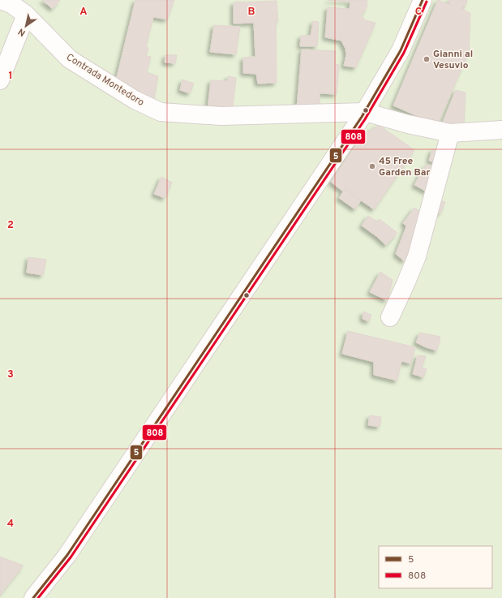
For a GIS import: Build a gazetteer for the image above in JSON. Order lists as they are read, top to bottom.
{
  "streets": {
    "street": ["Contrada Montedoro"]
  },
  "places": ["Gianni al Vesuvio", "45 Free Garden Bar"],
  "lines": ["transit line 5", "transit line 808"],
  "legend": ["5", "808"],
  "north": "bottom left",
  "grid": {
    "columns": ["A", "B", "C"],
    "rows": [
      "1",
      "2",
      "3",
      "4"
    ]
  }
}
